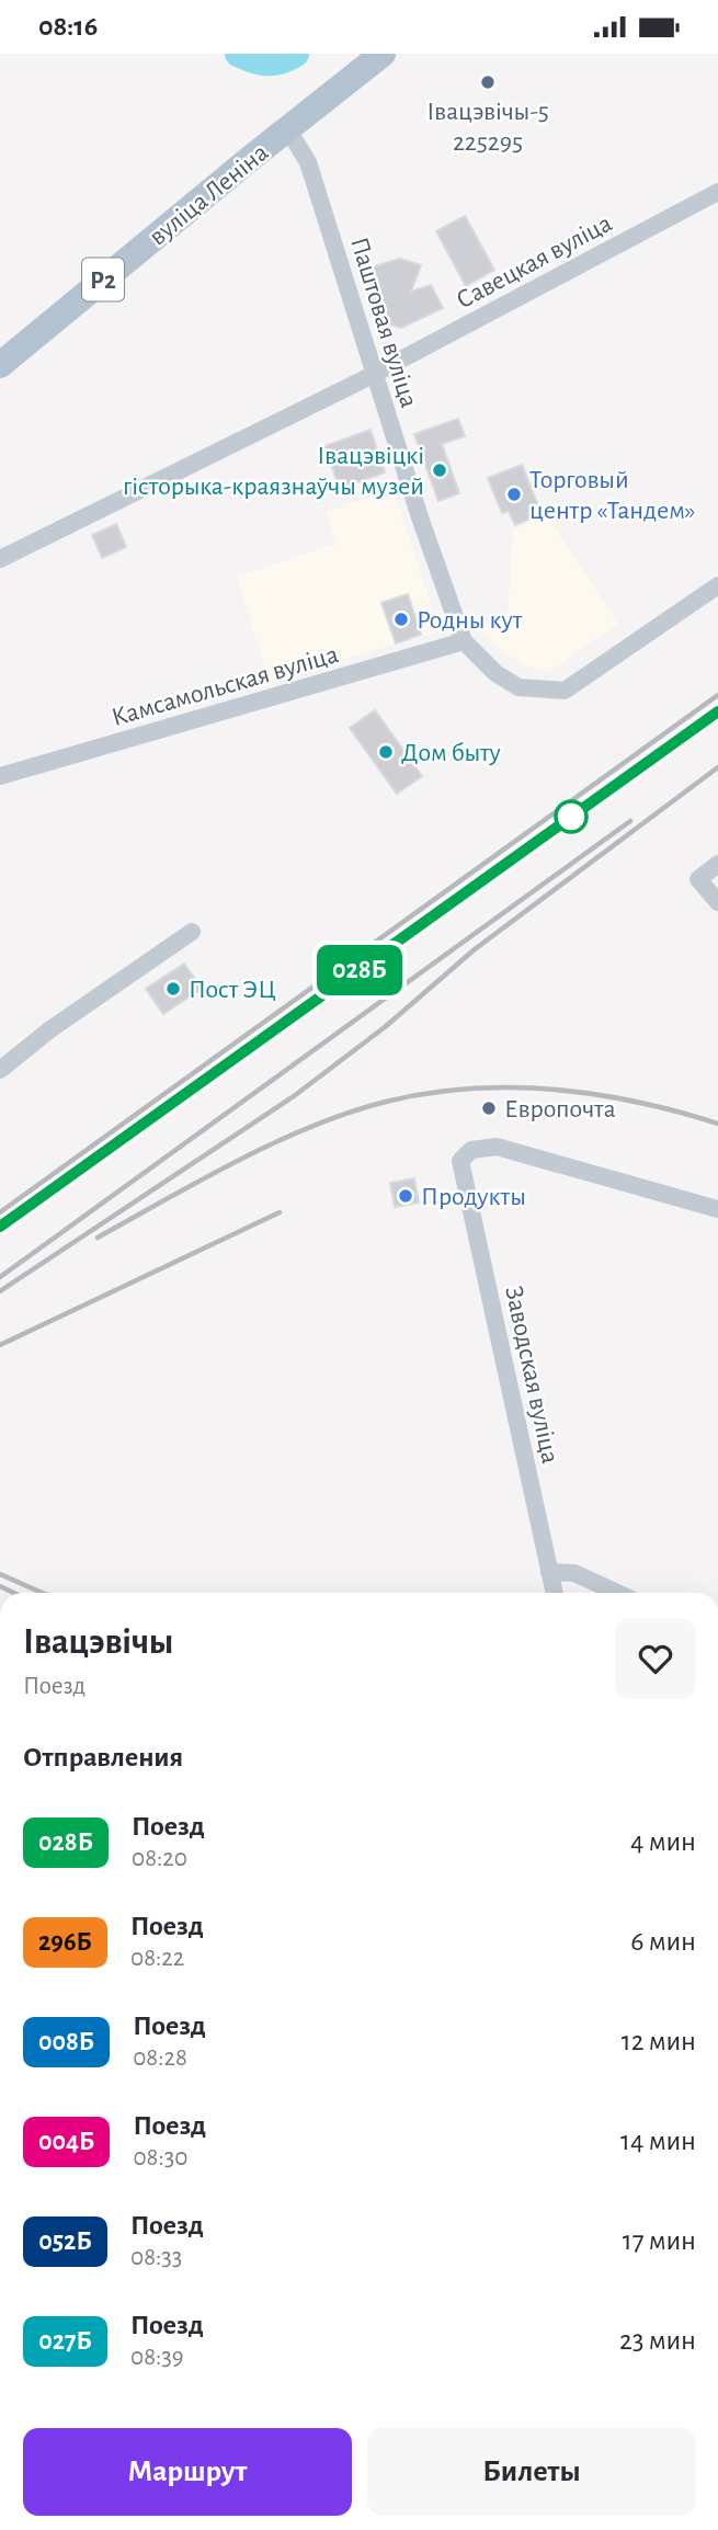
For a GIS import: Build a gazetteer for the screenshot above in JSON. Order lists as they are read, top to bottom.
{
  "streets": {
    "main road": ["вуліца Леніна", "Р2"],
    "street": [
      "Савецкая вуліца",
      "Паштовая вуліца",
      "Камсамольская вуліца",
      "Заводская вуліца"
    ]
  },
  "crossings": [
    ["вуліца Леніна", "Паштовая вуліца"],
    ["Савецкая вуліца", "Паштовая вуліца"],
    ["Паштовая вуліца", "Камсамольская вуліца"]
  ],
  "places": [
    "Івацэвічы-5 225295",
    "Івацэвіцкі гісторыка-краязнаўчы музей",
    "Торговый центр «Тандем»",
    "Родны кут",
    "Дом быту",
    "Пост ЭЦ",
    "Европочта",
    "Продукты"
  ],
  "page": {
    "status": "08:16",
    "on_map": "028Б",
    "heading": [
      ["Івацэвічы", "Поезд"],
      "Отправления"
    ],
    "list": [
      {
        "mark": "028Б",
        "name": "Поезд",
        "note": "08:20",
        "value": "4 мин"
      },
      {
        "mark": "296Б",
        "name": "Поезд",
        "note": "08:22",
        "value": "6 мин"
      },
      {
        "mark": "008Б",
        "name": "Поезд",
        "note": "08:28",
        "value": "12 мин"
      },
      {
        "mark": "004Б",
        "name": "Поезд",
        "note": "08:30",
        "value": "14 мин"
      },
      {
        "mark": "052Б",
        "name": "Поезд",
        "note": "08:33",
        "value": "17 мин"
      },
      {
        "mark": "027Б",
        "name": "Поезд",
        "note": "08:39",
        "value": "23 мин"
      }
    ],
    "buttons": ["Маршрут", "Билеты"]
  }
}
